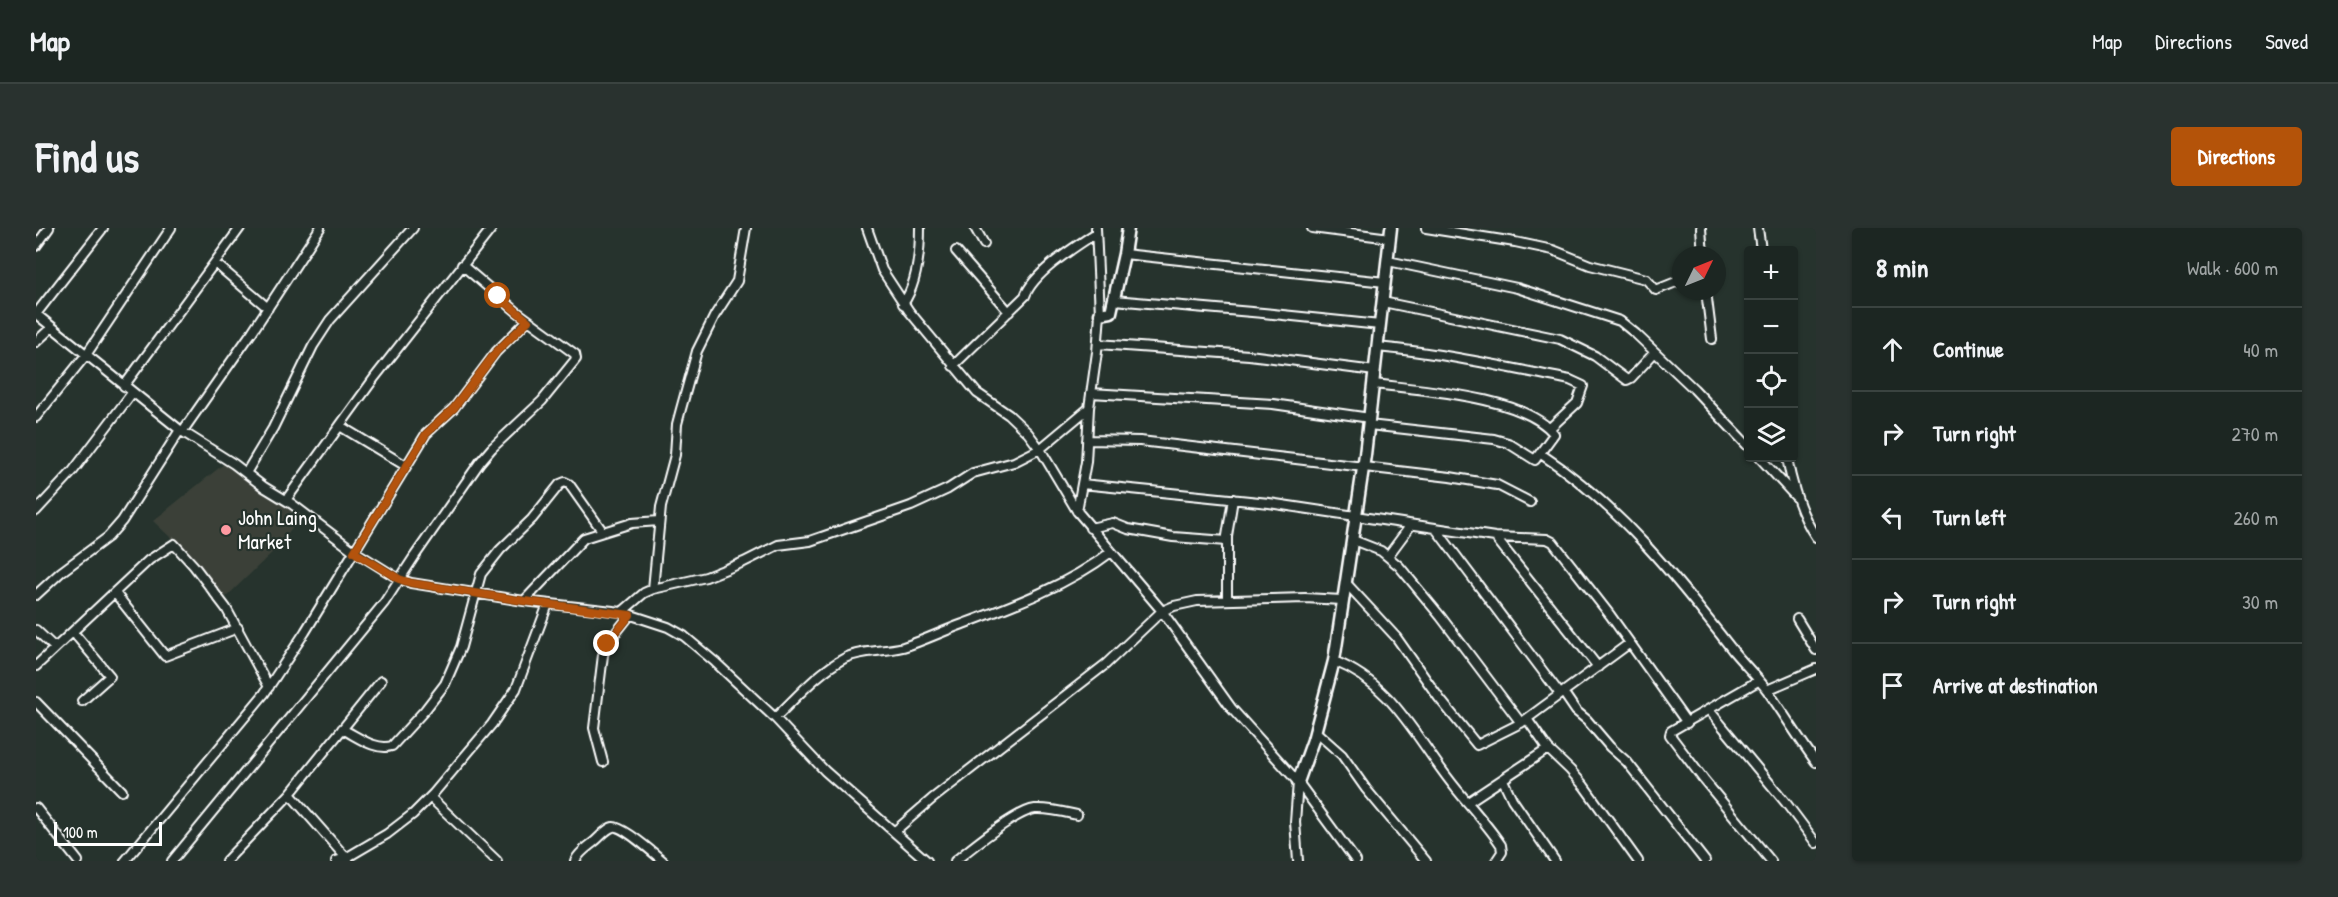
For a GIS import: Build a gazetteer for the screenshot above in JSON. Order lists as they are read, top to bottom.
{
  "places": ["John Laing Market"],
  "scale_bar": "100 m",
  "north": "top right",
  "page": {
    "header": "Map",
    "nav": ["Map", "Directions", "Saved"],
    "buttons": "Directions",
    "title": "Find us",
    "heading": ["8 min", "Walk · 600 m"],
    "map_buttons": ["+", "−"],
    "list": [
      ["Continue", "40 m"],
      ["Turn right", "270 m"],
      ["Turn left", "260 m"],
      ["Turn right", "30 m"],
      "Arrive at destination"
    ],
    "scale": "100 m"
  }
}
